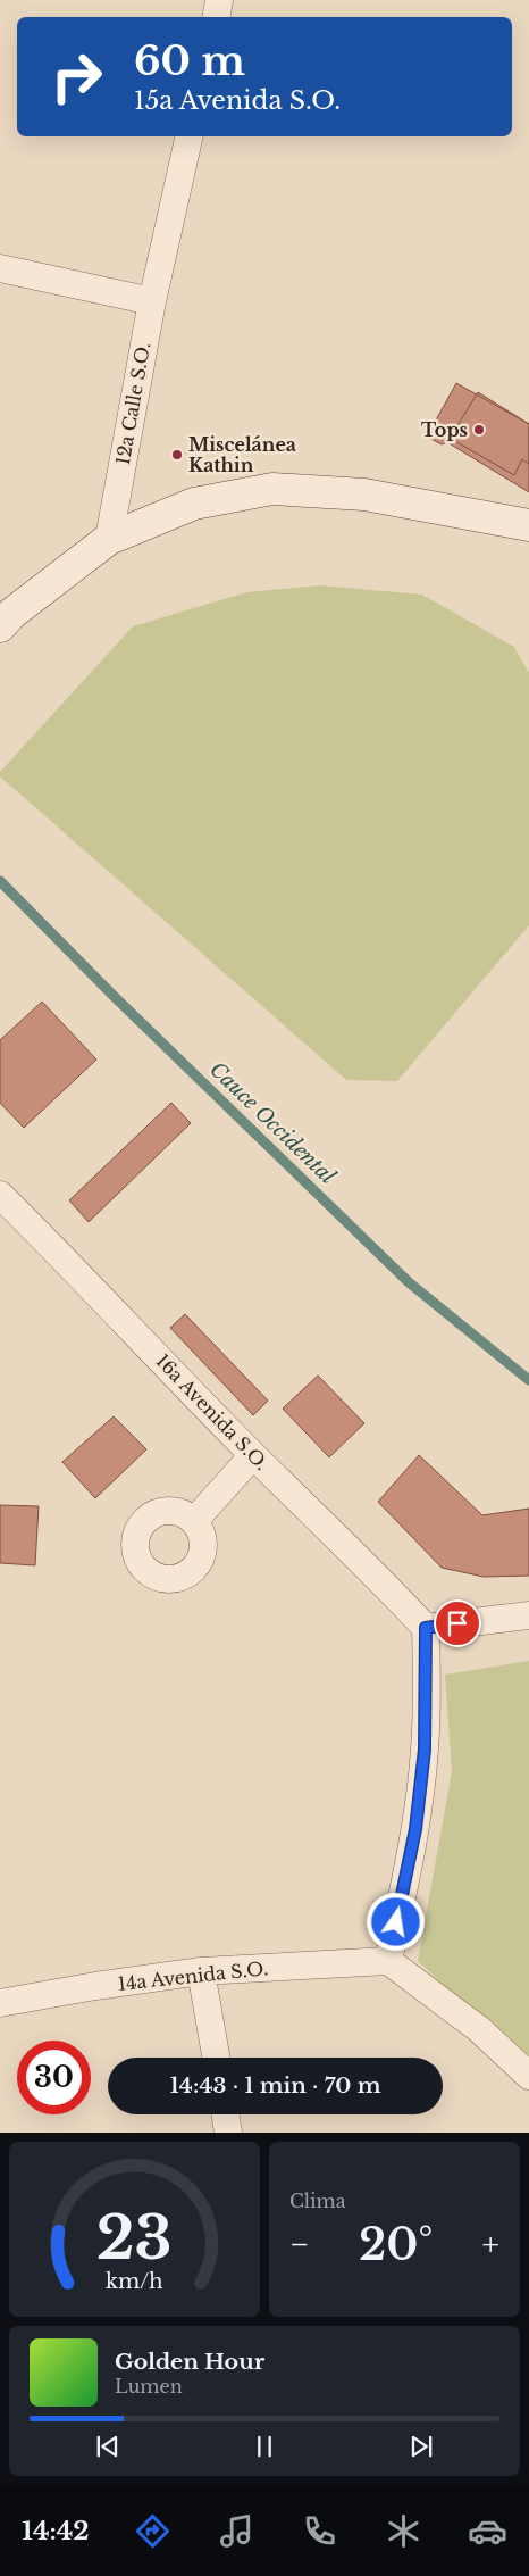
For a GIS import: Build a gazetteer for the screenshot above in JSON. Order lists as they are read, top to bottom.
{
  "streets": {
    "street": ["12a Calle S.O.", "16a Avenida S.O.", "14a Avenida S.O."]
  },
  "water": ["Cauce Occidental"],
  "places": ["Tops", "Miscelánea Kathin"],
  "page": {
    "turn": ["60 m", "15a Avenida S.O."],
    "limit": "30",
    "trip": "14:43 · 1 min · 70 m",
    "tile": "Clima",
    "heat": ["−", "20°", "+"],
    "song": ["Golden Hour", "Lumen"],
    "tabs": "14:42",
    "gauge": ["23", "km/h"]
  }
}
